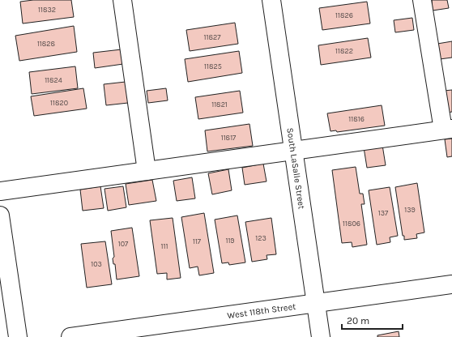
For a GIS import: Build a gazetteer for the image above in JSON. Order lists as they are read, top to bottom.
{
  "streets": {
    "street": ["South LaSalle Street", "West 118th Street"]
  },
  "crossings": [
    ["South LaSalle Street", "West 118th Street"]
  ],
  "house_numbers": [
    "11832",
    "11826",
    "11827",
    "11828",
    "11822",
    "11825",
    "11824",
    "11820",
    "11821",
    "11816",
    "11817",
    "139",
    "137",
    "11806",
    "123",
    "119",
    "117",
    "107",
    "111",
    "103"
  ],
  "scale_bar": "20 m"
}
